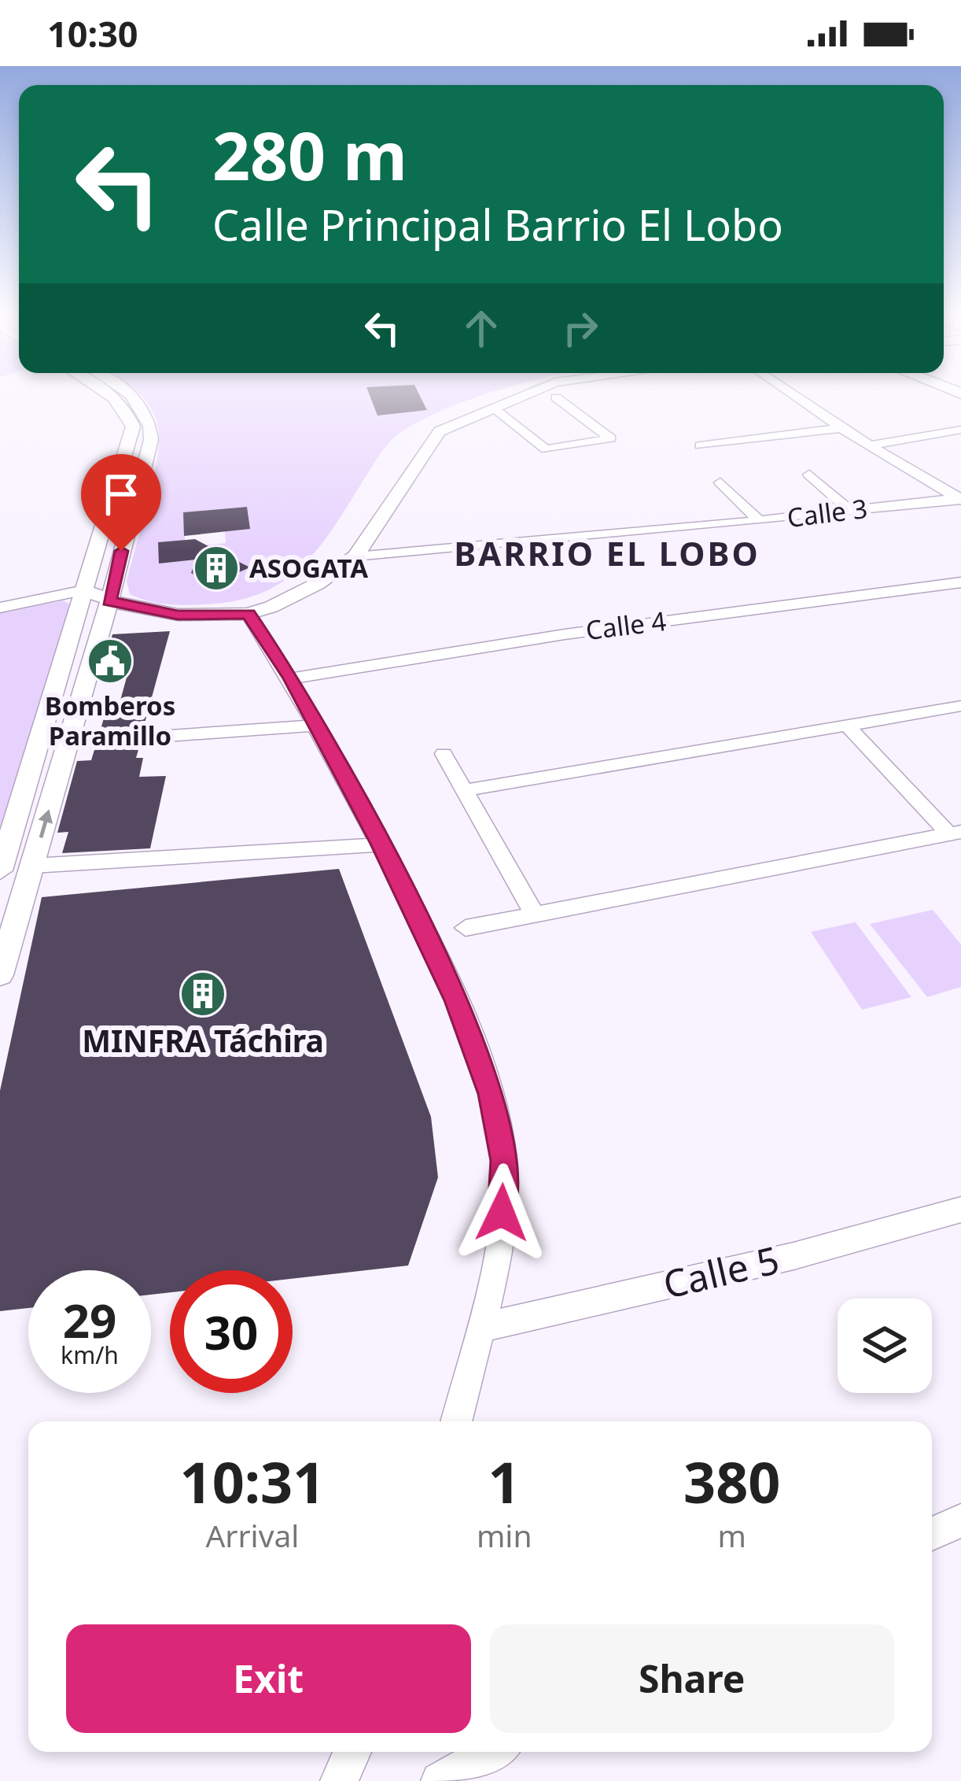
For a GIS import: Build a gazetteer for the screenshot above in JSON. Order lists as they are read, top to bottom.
{
  "streets": {
    "street": ["Calle 3", "Calle 4", "Calle 5"]
  },
  "districts": ["BARRIO EL LOBO"],
  "places": {
    "building": ["ASOGATA", "MINFRA Táchira"],
    "public building": ["Bomberos Paramillo"]
  },
  "page": {
    "status": "10:30",
    "turn": ["280 m", "Calle Principal Barrio El Lobo"],
    "speed": "29 km/h",
    "limit": "30",
    "eta": [
      "10:31",
      "Arrival",
      "1",
      "min",
      "380",
      "m"
    ],
    "buttons": ["Exit", "Share"]
  }
}
